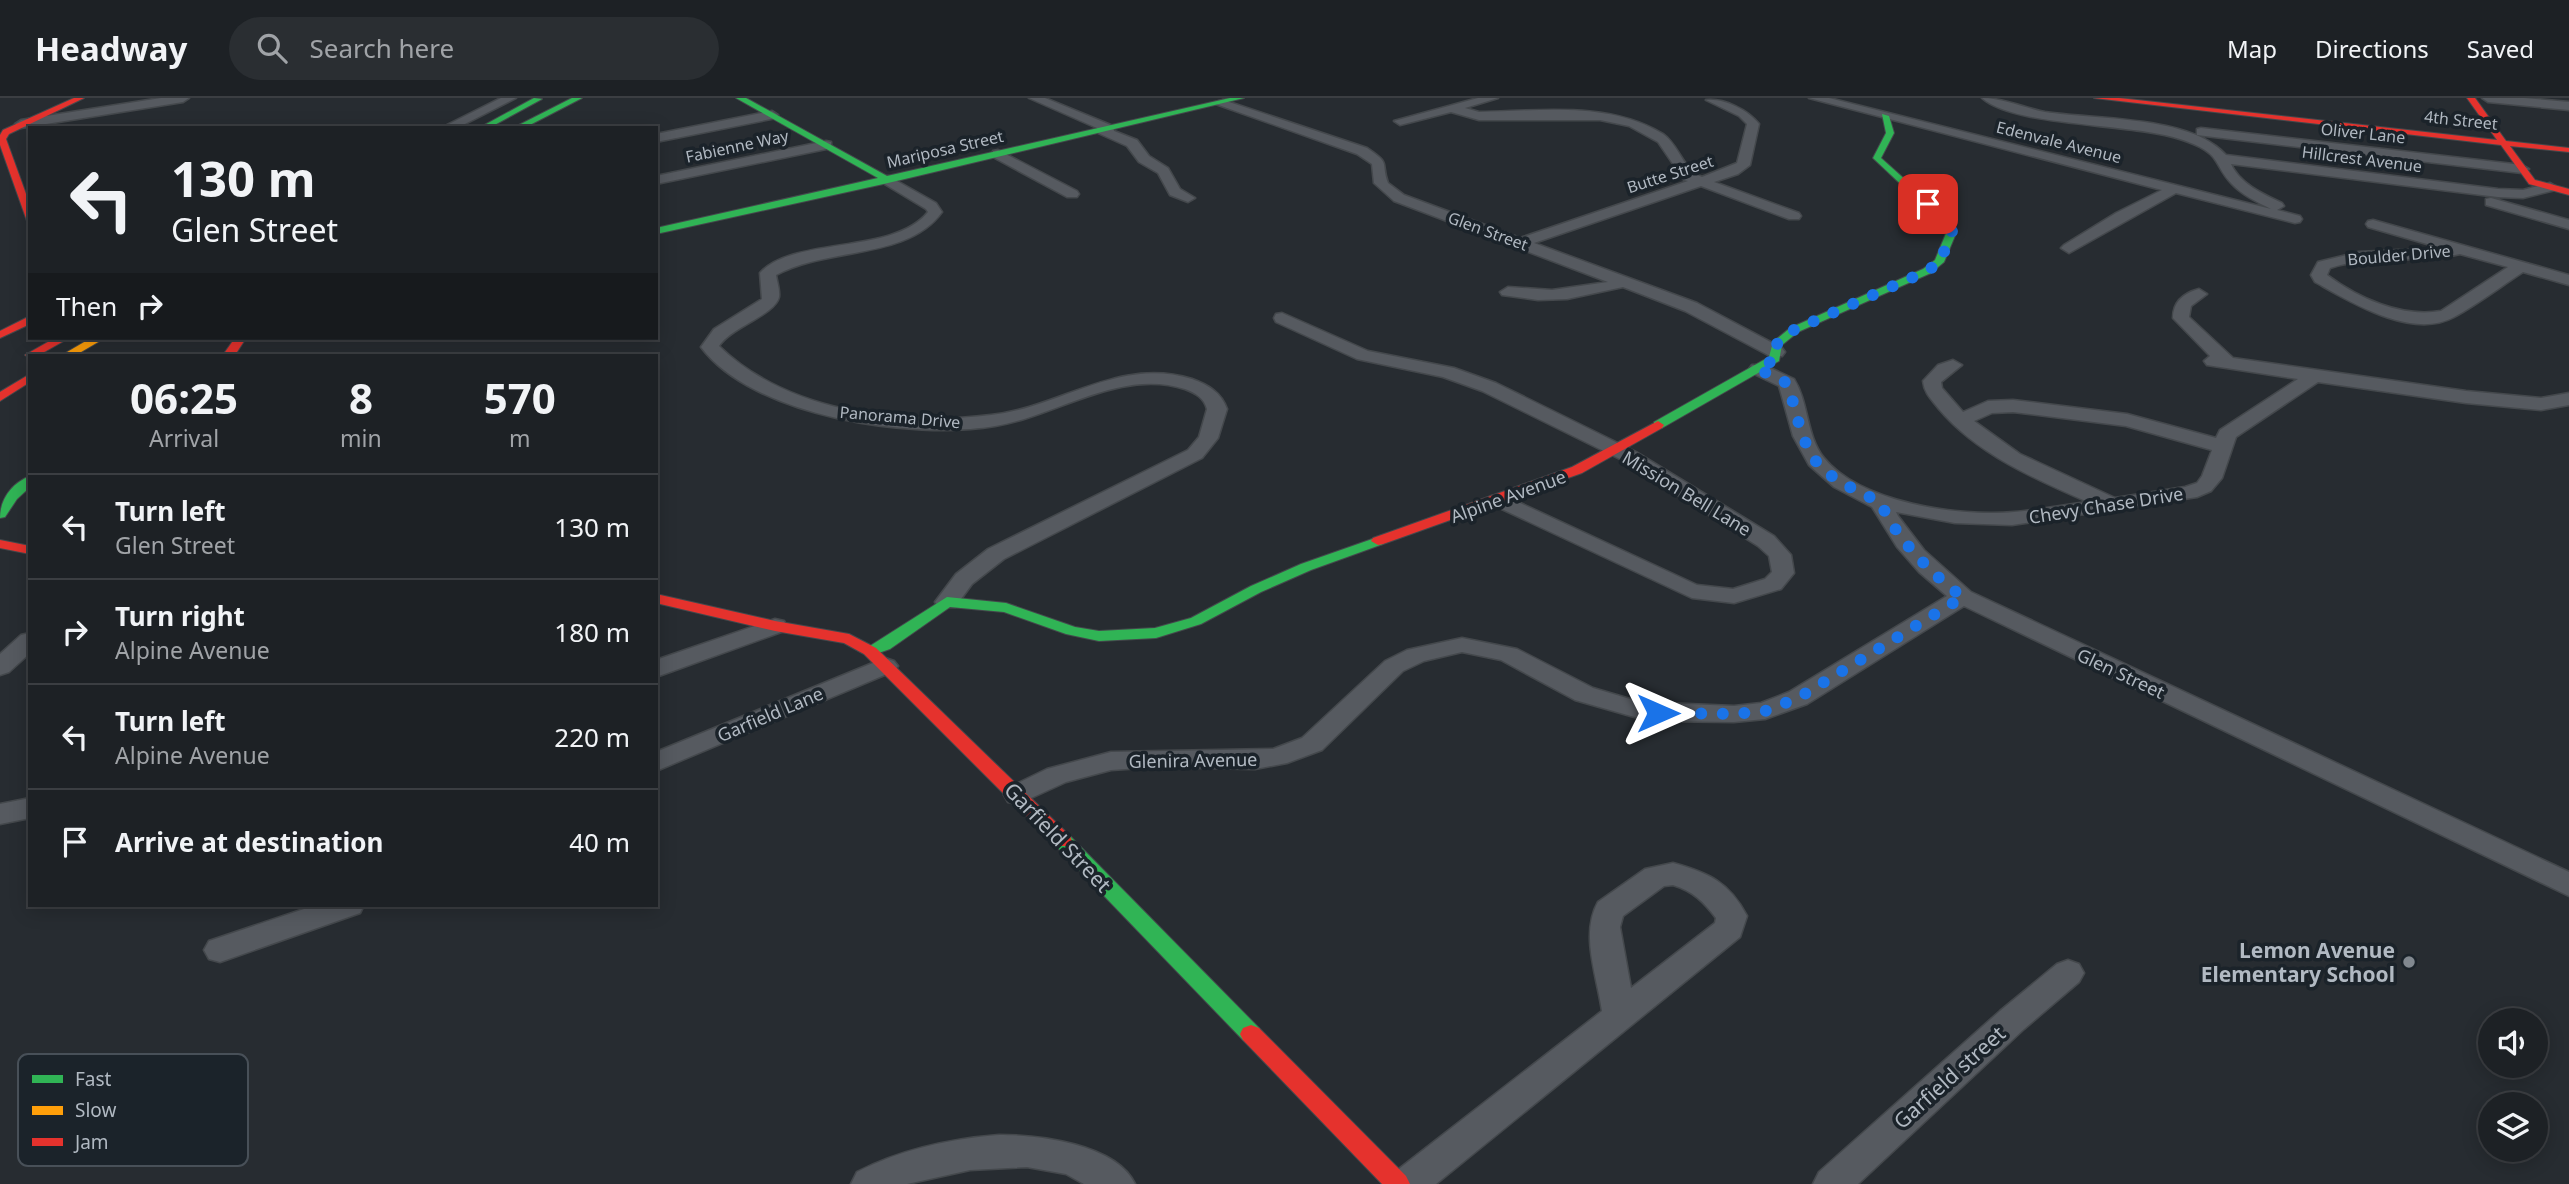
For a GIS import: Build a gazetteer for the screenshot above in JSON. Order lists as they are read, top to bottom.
{
  "streets": {
    "main road": [
      "4th Street",
      "Mariposa Street",
      "Panorama Drive",
      "Alpine Avenue",
      "Garfield Street"
    ],
    "street": [
      "Oliver Lane",
      "Edenvale Avenue",
      "Fabienne Way",
      "Hillcrest Avenue",
      "Butte Street",
      "Glen Street",
      "Boulder Drive",
      "Mission Bell Lane",
      "Chevy Chase Drive",
      "Garfield Lane",
      "Glenira Avenue",
      "Garfield street"
    ]
  },
  "crossings": [
    ["Edenvale Avenue", "Hillcrest Avenue"],
    ["Edenvale Avenue", "Alpine Avenue"],
    ["Fabienne Way", "Panorama Drive"],
    ["Mariposa Street", "Glen Street"],
    ["Mariposa Street", "Panorama Drive"],
    ["Butte Street", "Glen Street"],
    ["Glen Street", "Alpine Avenue"],
    ["Glen Street", "Chevy Chase Drive"],
    ["Glen Street", "Glenira Avenue"],
    ["Panorama Drive", "Alpine Avenue"],
    ["Mission Bell Lane", "Alpine Avenue"],
    ["Garfield Lane", "Garfield Street"],
    ["Glenira Avenue", "Garfield Street"]
  ],
  "places": ["Lemon Avenue Elementary School"],
  "legend": ["Fast", "Slow", "Jam"],
  "page": {
    "header": "Headway",
    "search": "Search here",
    "nav": ["Map", "Directions", "Saved"],
    "turn": ["130 m", "Glen Street"],
    "then": "Then",
    "eta": [
      "06:25",
      "Arrival",
      "8",
      "min",
      "570",
      "m"
    ],
    "list": [
      {
        "name": "Turn left",
        "note": "Glen Street",
        "value": "130 m"
      },
      {
        "name": "Turn right",
        "note": "Alpine Avenue",
        "value": "180 m"
      },
      {
        "name": "Turn left",
        "note": "Alpine Avenue",
        "value": "220 m"
      },
      {
        "name": "Arrive at destination",
        "value": "40 m"
      }
    ]
  }
}
